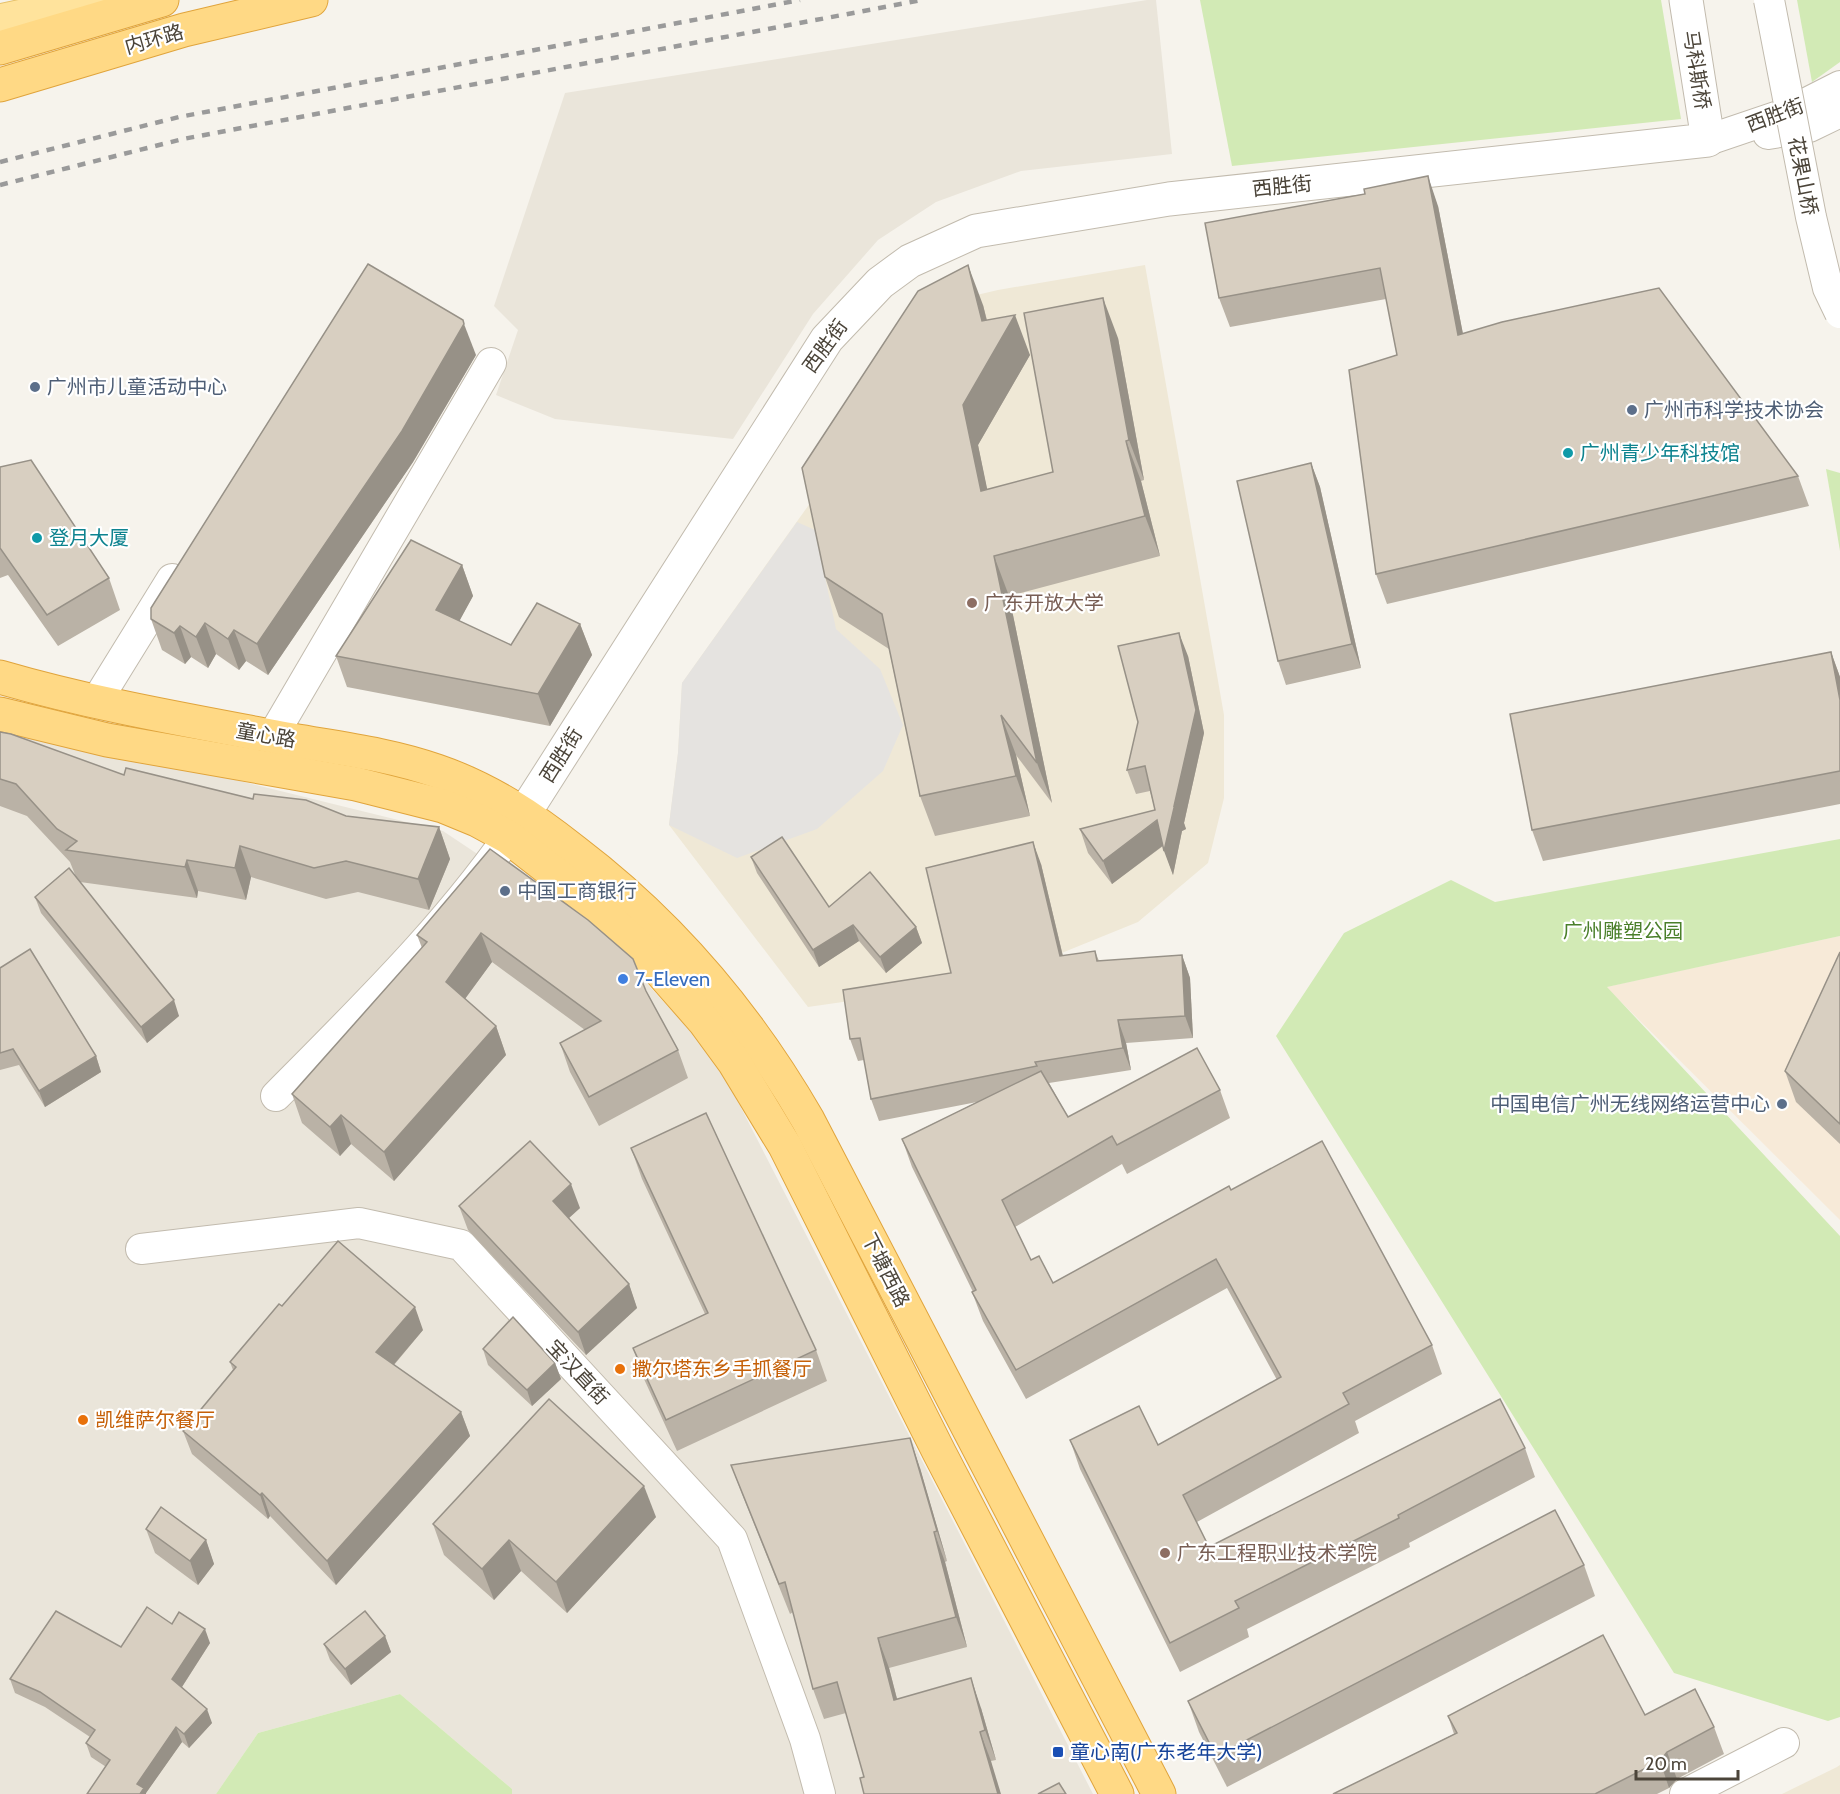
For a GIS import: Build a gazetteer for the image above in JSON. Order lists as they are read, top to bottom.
{
  "streets": {
    "highway": ["内环路", "童心路", "下塘西路"],
    "street": [
      "马科斯桥",
      "西胜街",
      "花果山桥",
      "宝汉直街"
    ]
  },
  "crossings": [
    ["马科斯桥", "西胜街"],
    ["西胜街", "童心路"],
    ["西胜街", "下塘西路"],
    ["童心路", "下塘西路"]
  ],
  "parks": ["广州雕塑公园"],
  "places": {
    "other": [
      "广州市儿童活动中心",
      "广州市科学技术协会",
      "广州青少年科技馆",
      "登月大厦",
      "广东开放大学",
      "中国工商银行",
      "7-Eleven",
      "中国电信广州无线网络运营中心",
      "撒尔塔东乡手抓餐厅",
      "凯维萨尔餐厅",
      "广东工程职业技术学院"
    ],
    "transit": ["童心南(广东老年大学)"]
  },
  "scale_bar": "20 m"
}
